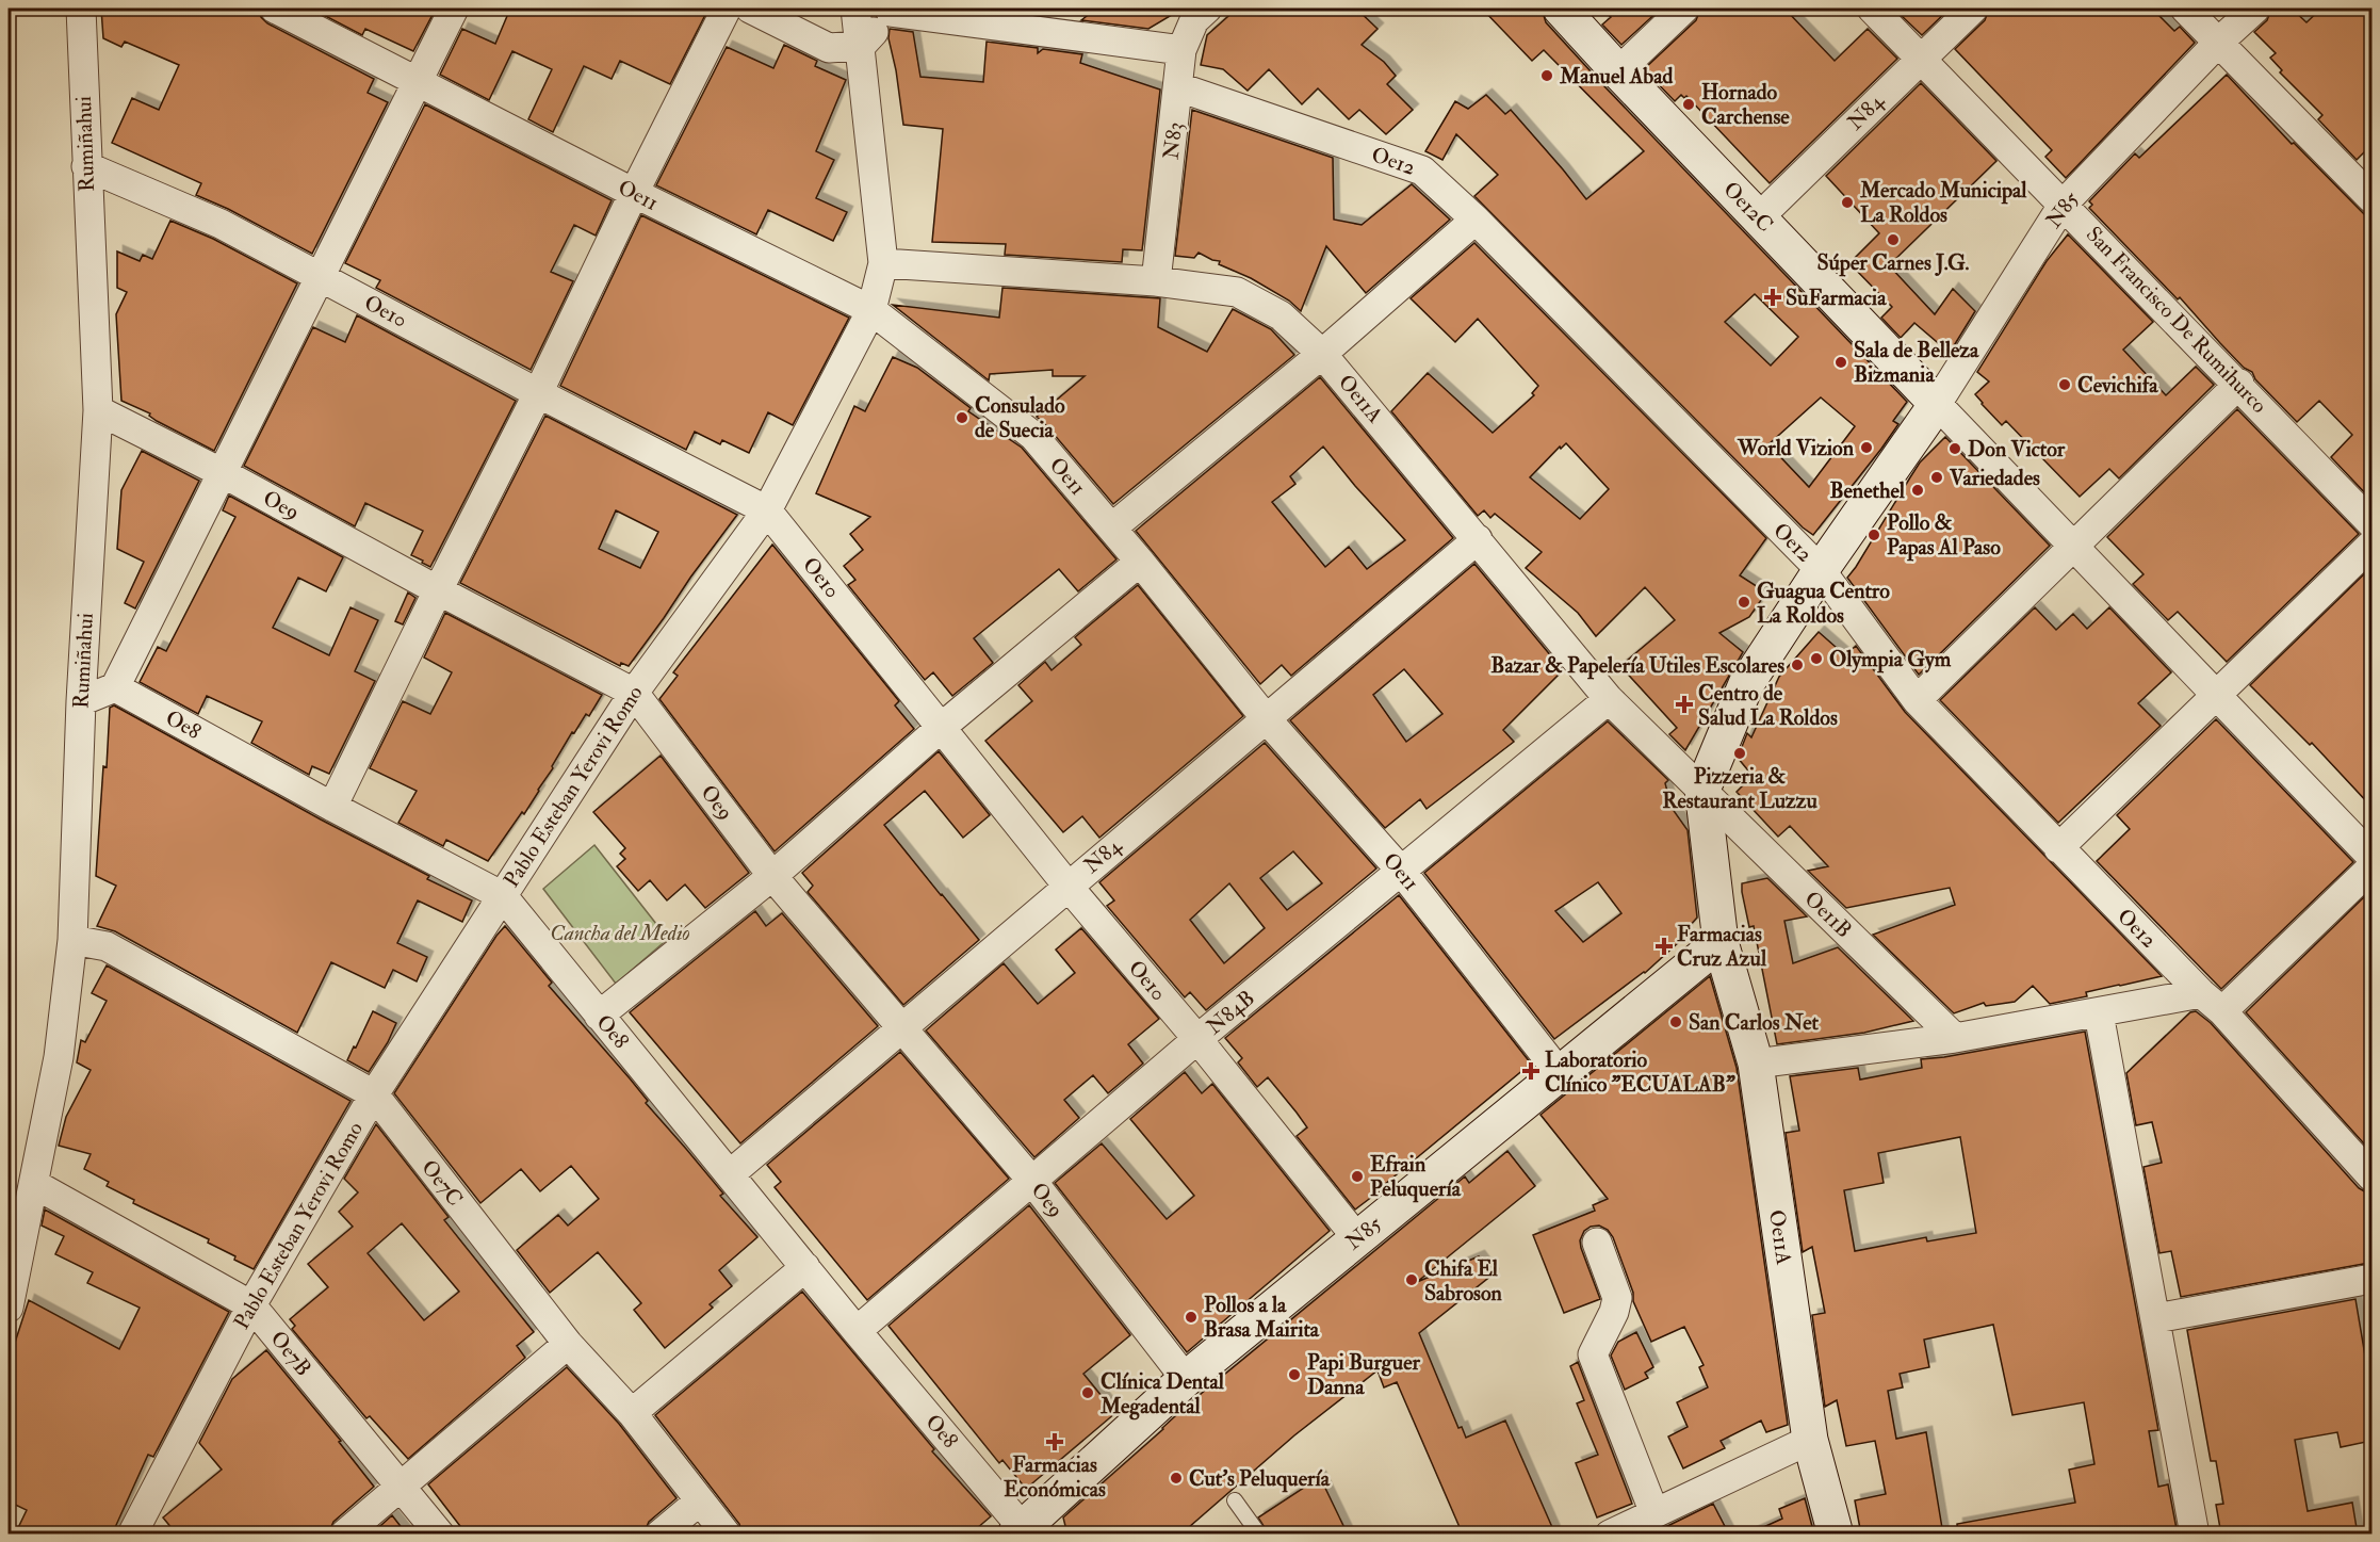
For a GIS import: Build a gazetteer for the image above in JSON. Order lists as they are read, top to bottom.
{
  "streets": {
    "main road": ["Oe12C", "N85", "Oe11A"],
    "street": [
      "N84",
      "N83",
      "Rumiñahui",
      "Oe12",
      "Oe11",
      "Oe10",
      "San Francisco De Rumihurco",
      "Oe9",
      "Oe8",
      "Pablo Esteban Yerovi Romo",
      "Oe11B",
      "N84B",
      "Oe7C",
      "Oe7B"
    ]
  },
  "crossings": [
    ["N84", "Oe11"],
    ["N84", "Oe12C"],
    ["N84", "Oe10"],
    ["N84", "San Francisco De Rumihurco"],
    ["N84", "Oe11A"],
    ["N84", "Oe9"],
    ["N84", "Oe8"],
    ["N83", "Oe12"],
    ["N83", "Oe11A"],
    ["Rumiñahui", "Oe10"],
    ["Rumiñahui", "Oe9"],
    ["Rumiñahui", "Oe7C"],
    ["Rumiñahui", "Oe7B"],
    ["Oe11", "N85"],
    ["Oe11", "Pablo Esteban Yerovi Romo"],
    ["Oe11", "N84B"],
    ["Oe12C", "N85"],
    ["N85", "Oe10"],
    ["N85", "San Francisco De Rumihurco"],
    ["N85", "Oe11A"],
    ["N85", "Oe9"],
    ["N85", "Oe8"],
    ["Oe10", "Pablo Esteban Yerovi Romo"],
    ["Oe10", "N84B"],
    ["Oe11A", "Pablo Esteban Yerovi Romo"],
    ["Oe11A", "Oe11B"],
    ["Oe11A", "N84B"],
    ["Oe9", "Pablo Esteban Yerovi Romo"],
    ["Oe9", "N84B"],
    ["Oe8", "Pablo Esteban Yerovi Romo"],
    ["Oe8", "N84B"],
    ["Pablo Esteban Yerovi Romo", "Oe7C"],
    ["Pablo Esteban Yerovi Romo", "Oe7B"]
  ],
  "parks": ["Cancha del Medio"],
  "places": {
    "other": [
      "Manuel Abad",
      "Hornado Carchense",
      "Mercado Municipal La Roldos",
      "Súper Carnes J.G.",
      "Sala de Belleza Bizmania",
      "Cevichifa",
      "Consulado de Suecia",
      "World Vizion",
      "Don Victor",
      "Variedades",
      "Benethel",
      "Pollo & Papas Al Paso",
      "Guagua Centro La Roldos",
      "Olympia Gym",
      "Bazar & Papelería Utiles Escolares",
      "Pizzeria & Restaurant Luzzu",
      "San Carlos Net",
      "Efrain Peluquería",
      "Chifa El Sabroson",
      "Pollos a la Brasa Mairita",
      "Papi Burguer Danna",
      "Clínica Dental Megadental",
      "Cut's Peluquería"
    ],
    "health": [
      "SuFarmacia",
      "Centro de Salud La Roldos",
      "Farmacias Cruz Azul",
      "Laboratorio Clínico \"ECUALAB\"",
      "Farmacias Económicas"
    ]
  }
}
